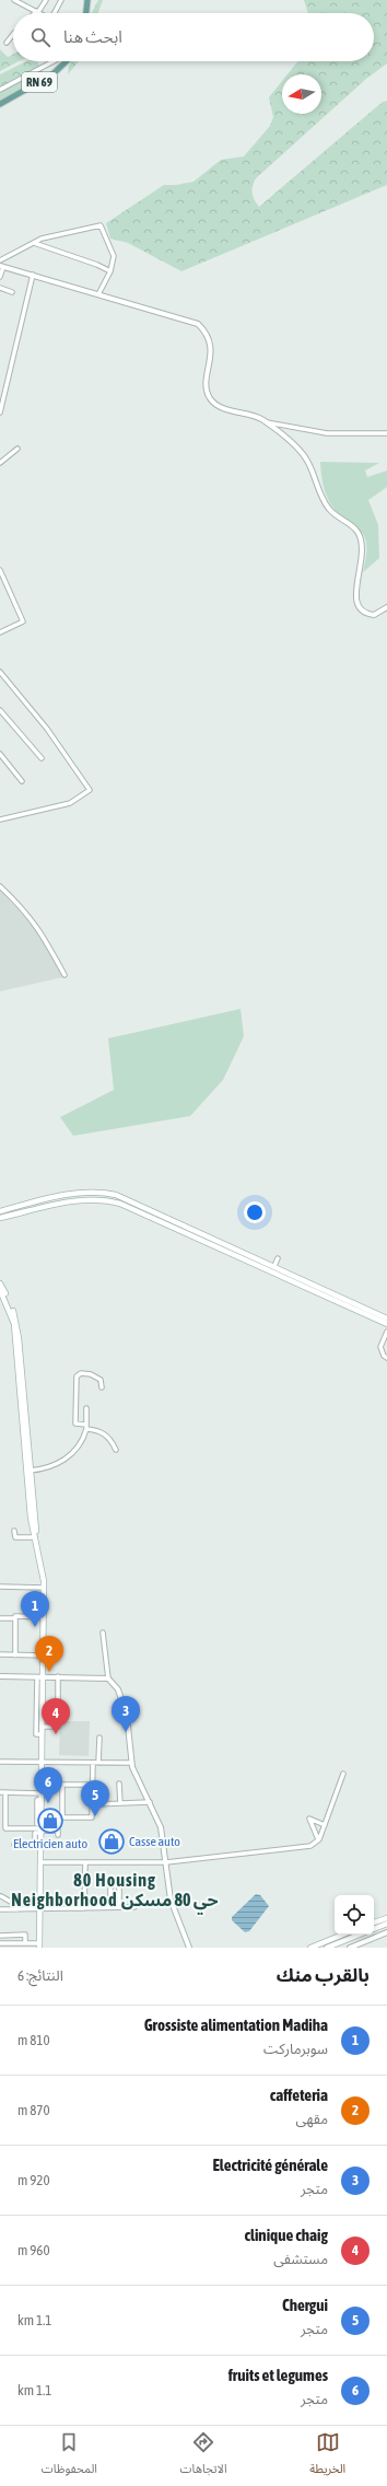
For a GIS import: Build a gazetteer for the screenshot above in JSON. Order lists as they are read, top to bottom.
{
  "streets": {
    "main road": ["RN 69"]
  },
  "districts": ["80 Housing Neighborhood حي 80 مسكن"],
  "places": {
    "shop": ["Electricien auto", "Casse auto"]
  },
  "north": "left",
  "page": {
    "search": "ابحث هنا",
    "pins": [
      "1",
      "2",
      "3",
      "4",
      "6",
      "5"
    ],
    "heading": ["بالقرب منك", "النتائج: 6"],
    "list": [
      {
        "mark": "1",
        "name": "Grossiste alimentation Madiha",
        "note": "سوبرماركت",
        "value": "810 m"
      },
      {
        "mark": "2",
        "name": "caffeteria",
        "note": "مقهى",
        "value": "870 m"
      },
      {
        "mark": "3",
        "name": "Electricité générale",
        "note": "متجر",
        "value": "920 m"
      },
      {
        "mark": "4",
        "name": "clinique chaig",
        "note": "مستشفى",
        "value": "960 m"
      },
      {
        "mark": "5",
        "name": "Chergui",
        "note": "متجر",
        "value": "1.1 km"
      },
      {
        "mark": "6",
        "name": "fruits et legumes",
        "note": "متجر",
        "value": "1.1 km"
      }
    ],
    "nav": ["الخريطة", "الاتجاهات", "المحفوظات"]
  }
}
